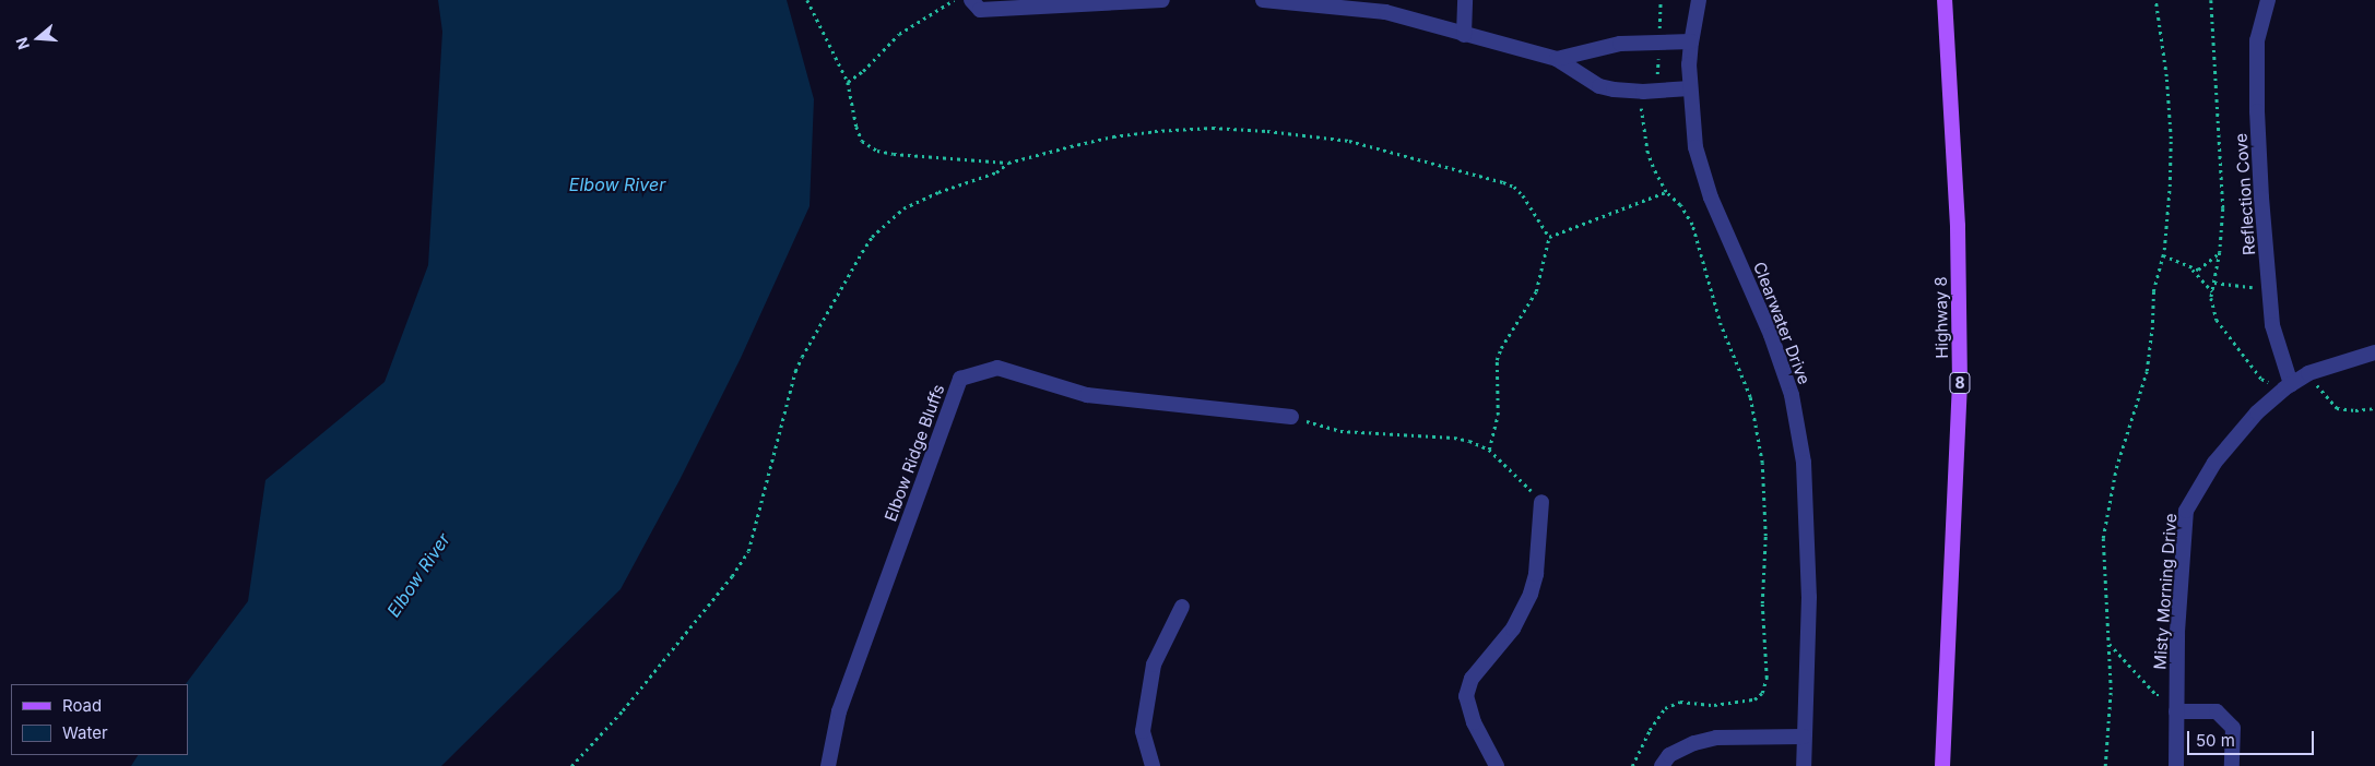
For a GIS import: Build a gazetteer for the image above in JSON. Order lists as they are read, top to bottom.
{
  "streets": {
    "main road": ["Highway 8", "8"],
    "street": [
      "Reflection Cove",
      "Clearwater Drive",
      "Elbow Ridge Bluffs",
      "Misty Morning Drive"
    ]
  },
  "crossings": [
    ["Reflection Cove", "Misty Morning Drive"]
  ],
  "water": ["Elbow River"],
  "legend": ["Road", "Water"],
  "scale_bar": "50 m",
  "north": "left"
}
